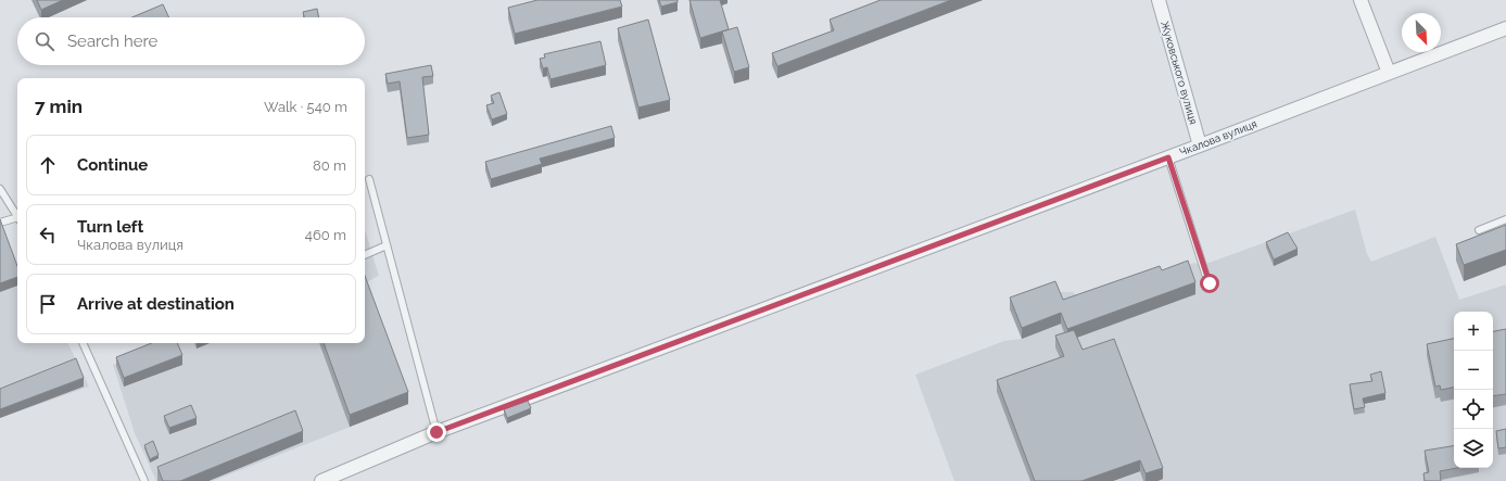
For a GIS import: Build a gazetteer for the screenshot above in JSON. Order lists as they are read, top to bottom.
{
  "streets": {
    "street": ["Жуковського вулиця", "Чкалова вулиця"]
  },
  "crossings": [
    ["Жуковського вулиця", "Чкалова вулиця"]
  ],
  "north": "bottom right",
  "page": {
    "search": "Search here",
    "heading": ["7 min", "Walk · 540 m"],
    "list": [
      ["Continue", "80 m"],
      ["Turn left", "Чкалова вулиця", "460 m"],
      "Arrive at destination"
    ],
    "map_buttons": ["+", "−"]
  }
}
